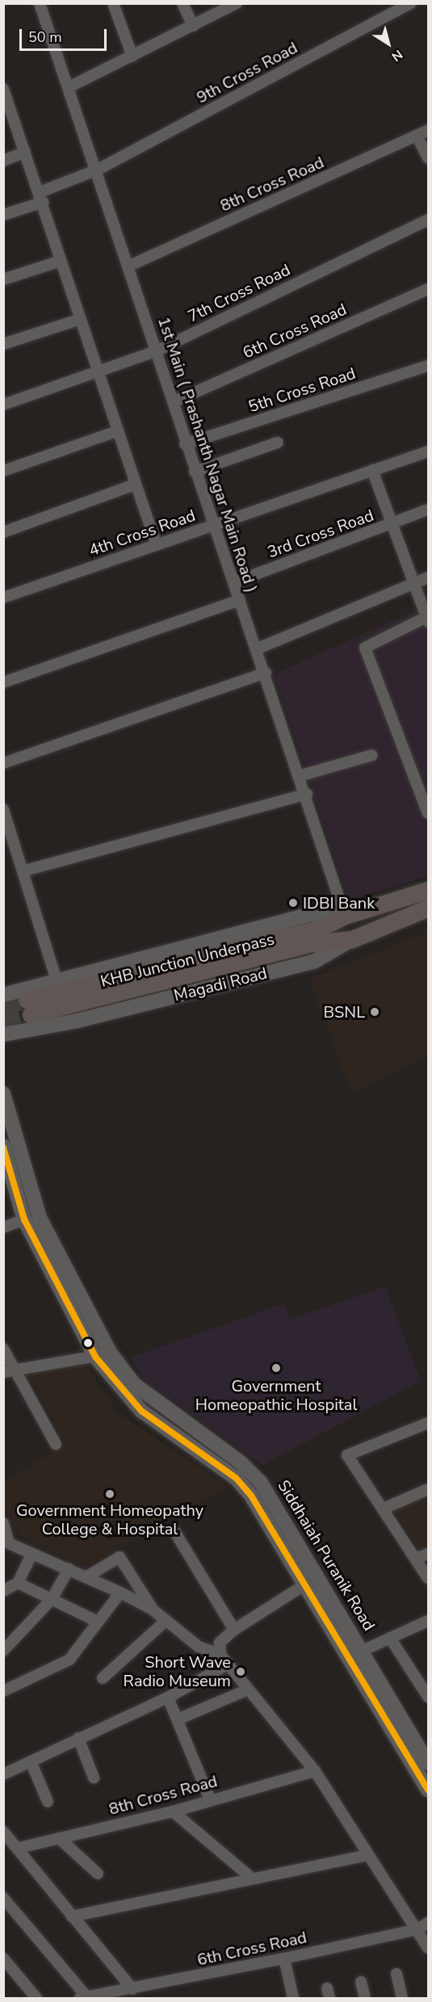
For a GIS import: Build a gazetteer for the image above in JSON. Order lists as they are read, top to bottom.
{
  "streets": {
    "main road": ["KHB Junction Underpass", "Magadi Road", "Siddhaiah Puranik Road"],
    "street": [
      "9th Cross Road",
      "8th Cross Road",
      "7th Cross Road",
      "6th Cross Road",
      "5th Cross Road",
      "1st Main ( Prashanth Nagar Main Road )",
      "4th Cross Road",
      "3rd Cross Road"
    ]
  },
  "crossings": [
    ["9th Cross Road", "1st Main ( Prashanth Nagar Main Road )"],
    ["8th Cross Road", "1st Main ( Prashanth Nagar Main Road )"],
    ["7th Cross Road", "1st Main ( Prashanth Nagar Main Road )"],
    ["6th Cross Road", "1st Main ( Prashanth Nagar Main Road )"],
    ["5th Cross Road", "1st Main ( Prashanth Nagar Main Road )"],
    ["1st Main ( Prashanth Nagar Main Road )", "4th Cross Road"],
    ["1st Main ( Prashanth Nagar Main Road )", "3rd Cross Road"],
    ["1st Main ( Prashanth Nagar Main Road )", "KHB Junction Underpass"],
    ["KHB Junction Underpass", "Magadi Road"]
  ],
  "places": [
    "IDBI Bank",
    "BSNL",
    "Government Homeopathic Hospital",
    "Government Homeopathy College & Hospital",
    "Short Wave Radio Museum"
  ],
  "scale_bar": "50 m",
  "north": "bottom right"
}
